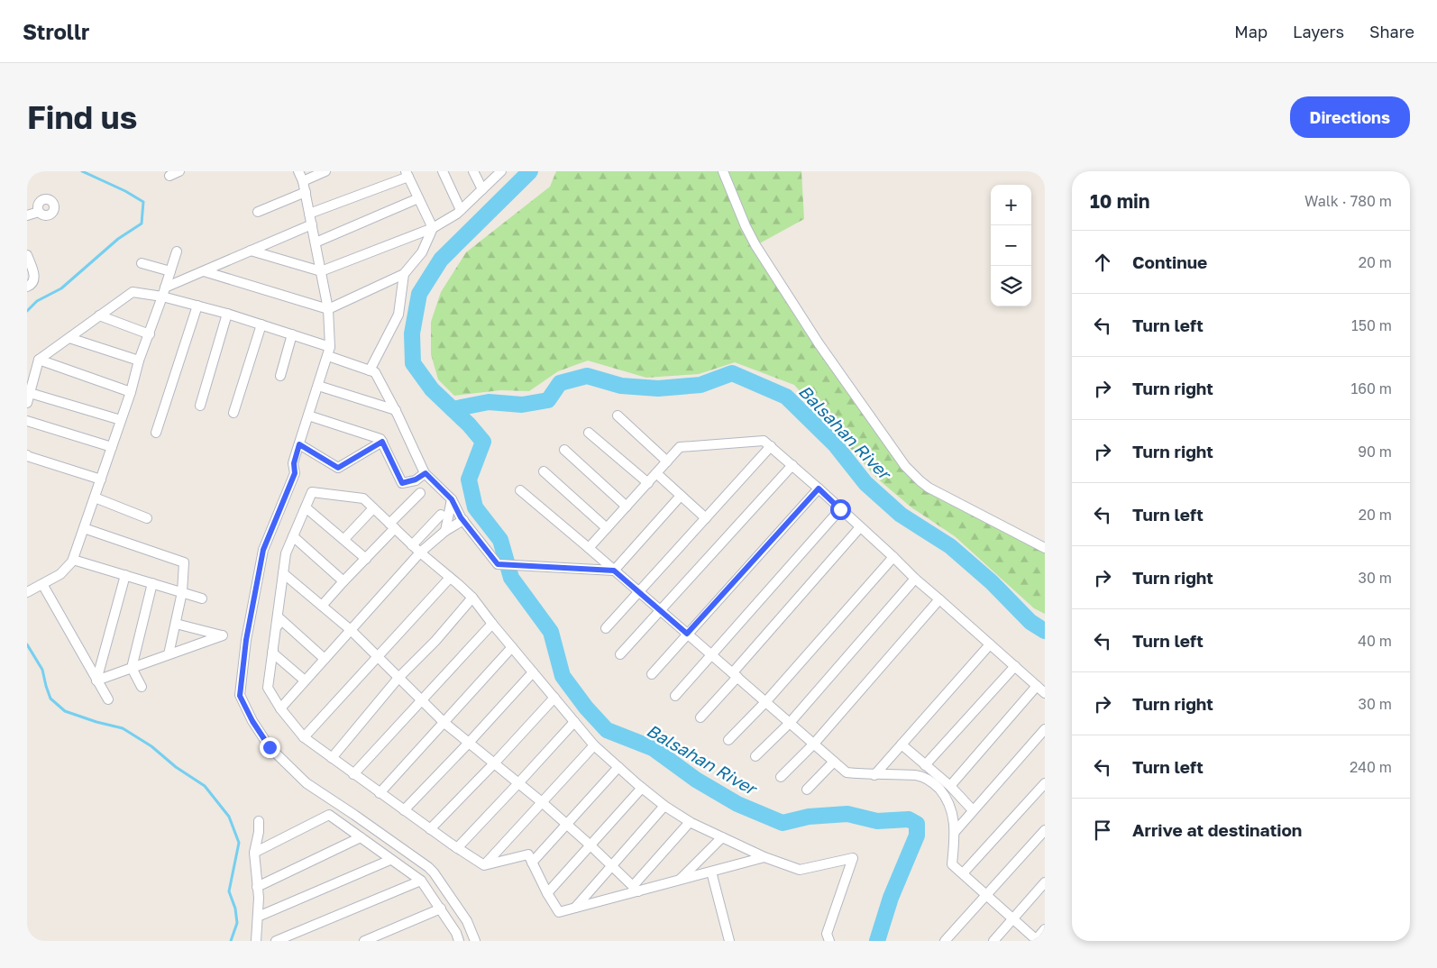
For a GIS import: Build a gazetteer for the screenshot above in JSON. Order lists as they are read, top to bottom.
{
  "water": ["Balsahan River"],
  "page": {
    "header": "Strollr",
    "nav": ["Map", "Layers", "Share"],
    "buttons": "Directions",
    "title": "Find us",
    "heading": ["10 min", "Walk · 780 m"],
    "map_buttons": ["+", "−"],
    "list": [
      ["Continue", "20 m"],
      ["Turn left", "150 m"],
      ["Turn right", "160 m"],
      ["Turn right", "90 m"],
      ["Turn left", "20 m"],
      ["Turn right", "30 m"],
      ["Turn left", "40 m"],
      ["Turn right", "30 m"],
      ["Turn left", "240 m"],
      "Arrive at destination"
    ]
  }
}
